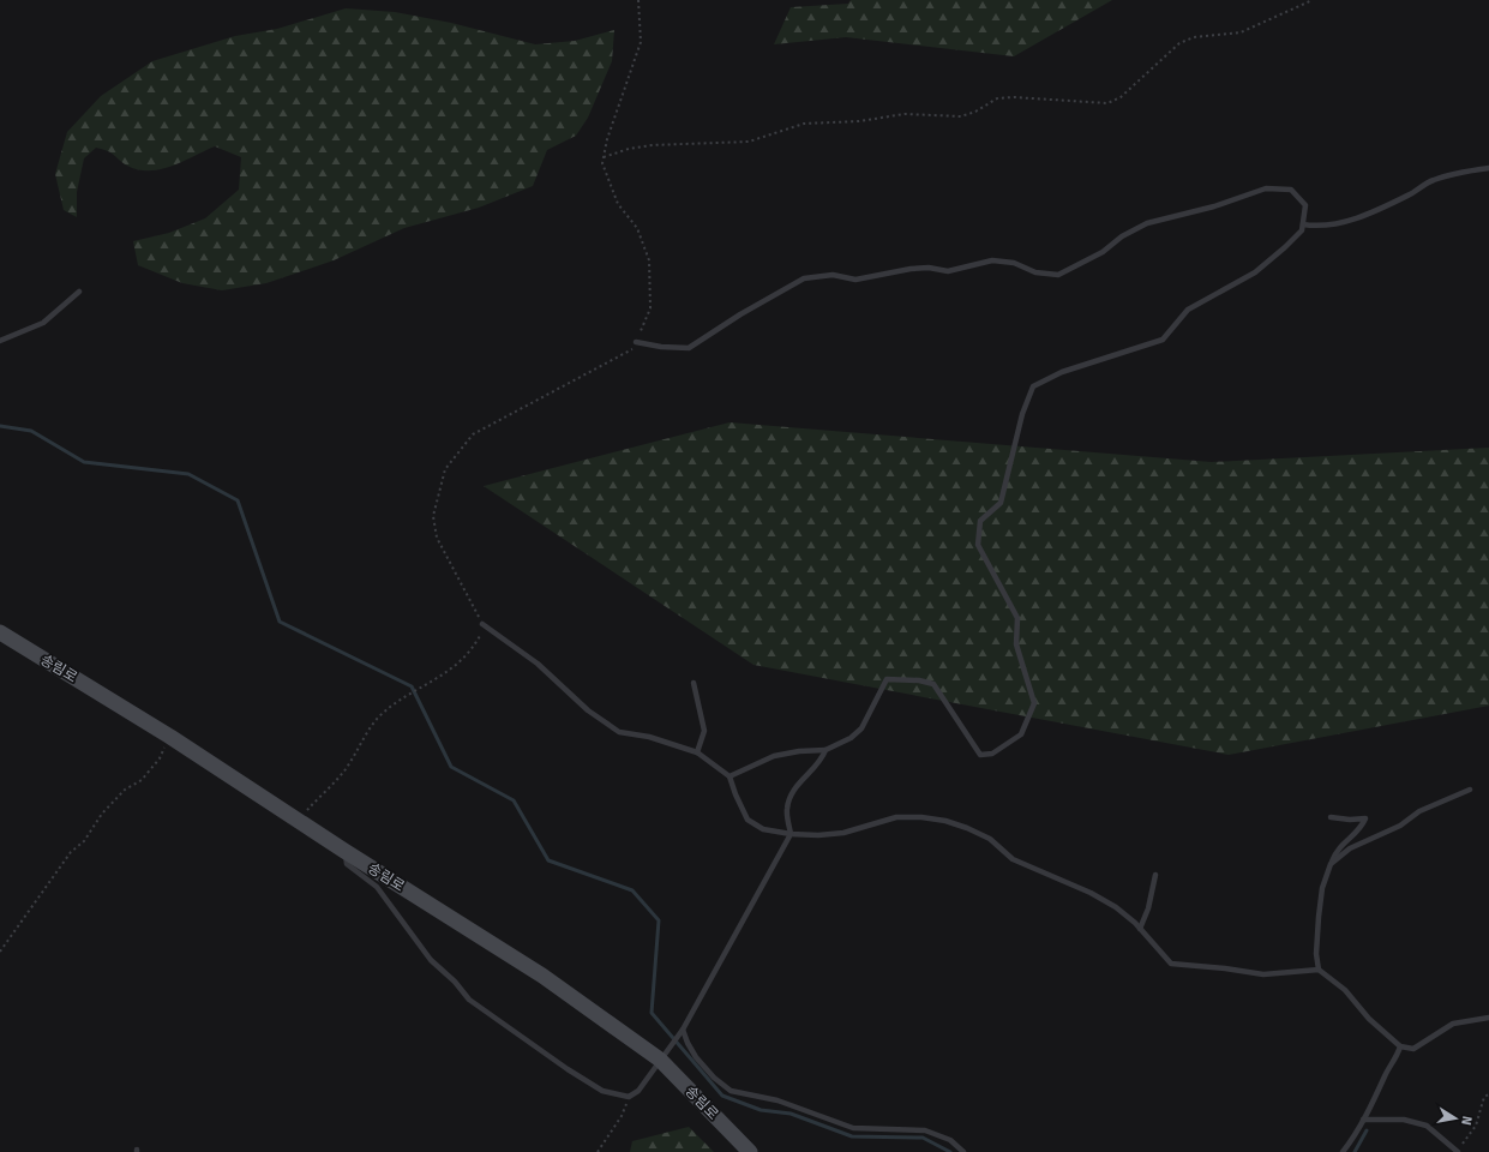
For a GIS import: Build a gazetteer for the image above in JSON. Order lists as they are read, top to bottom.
{
  "streets": {
    "main road": ["송림로"]
  },
  "north": "right"
}
